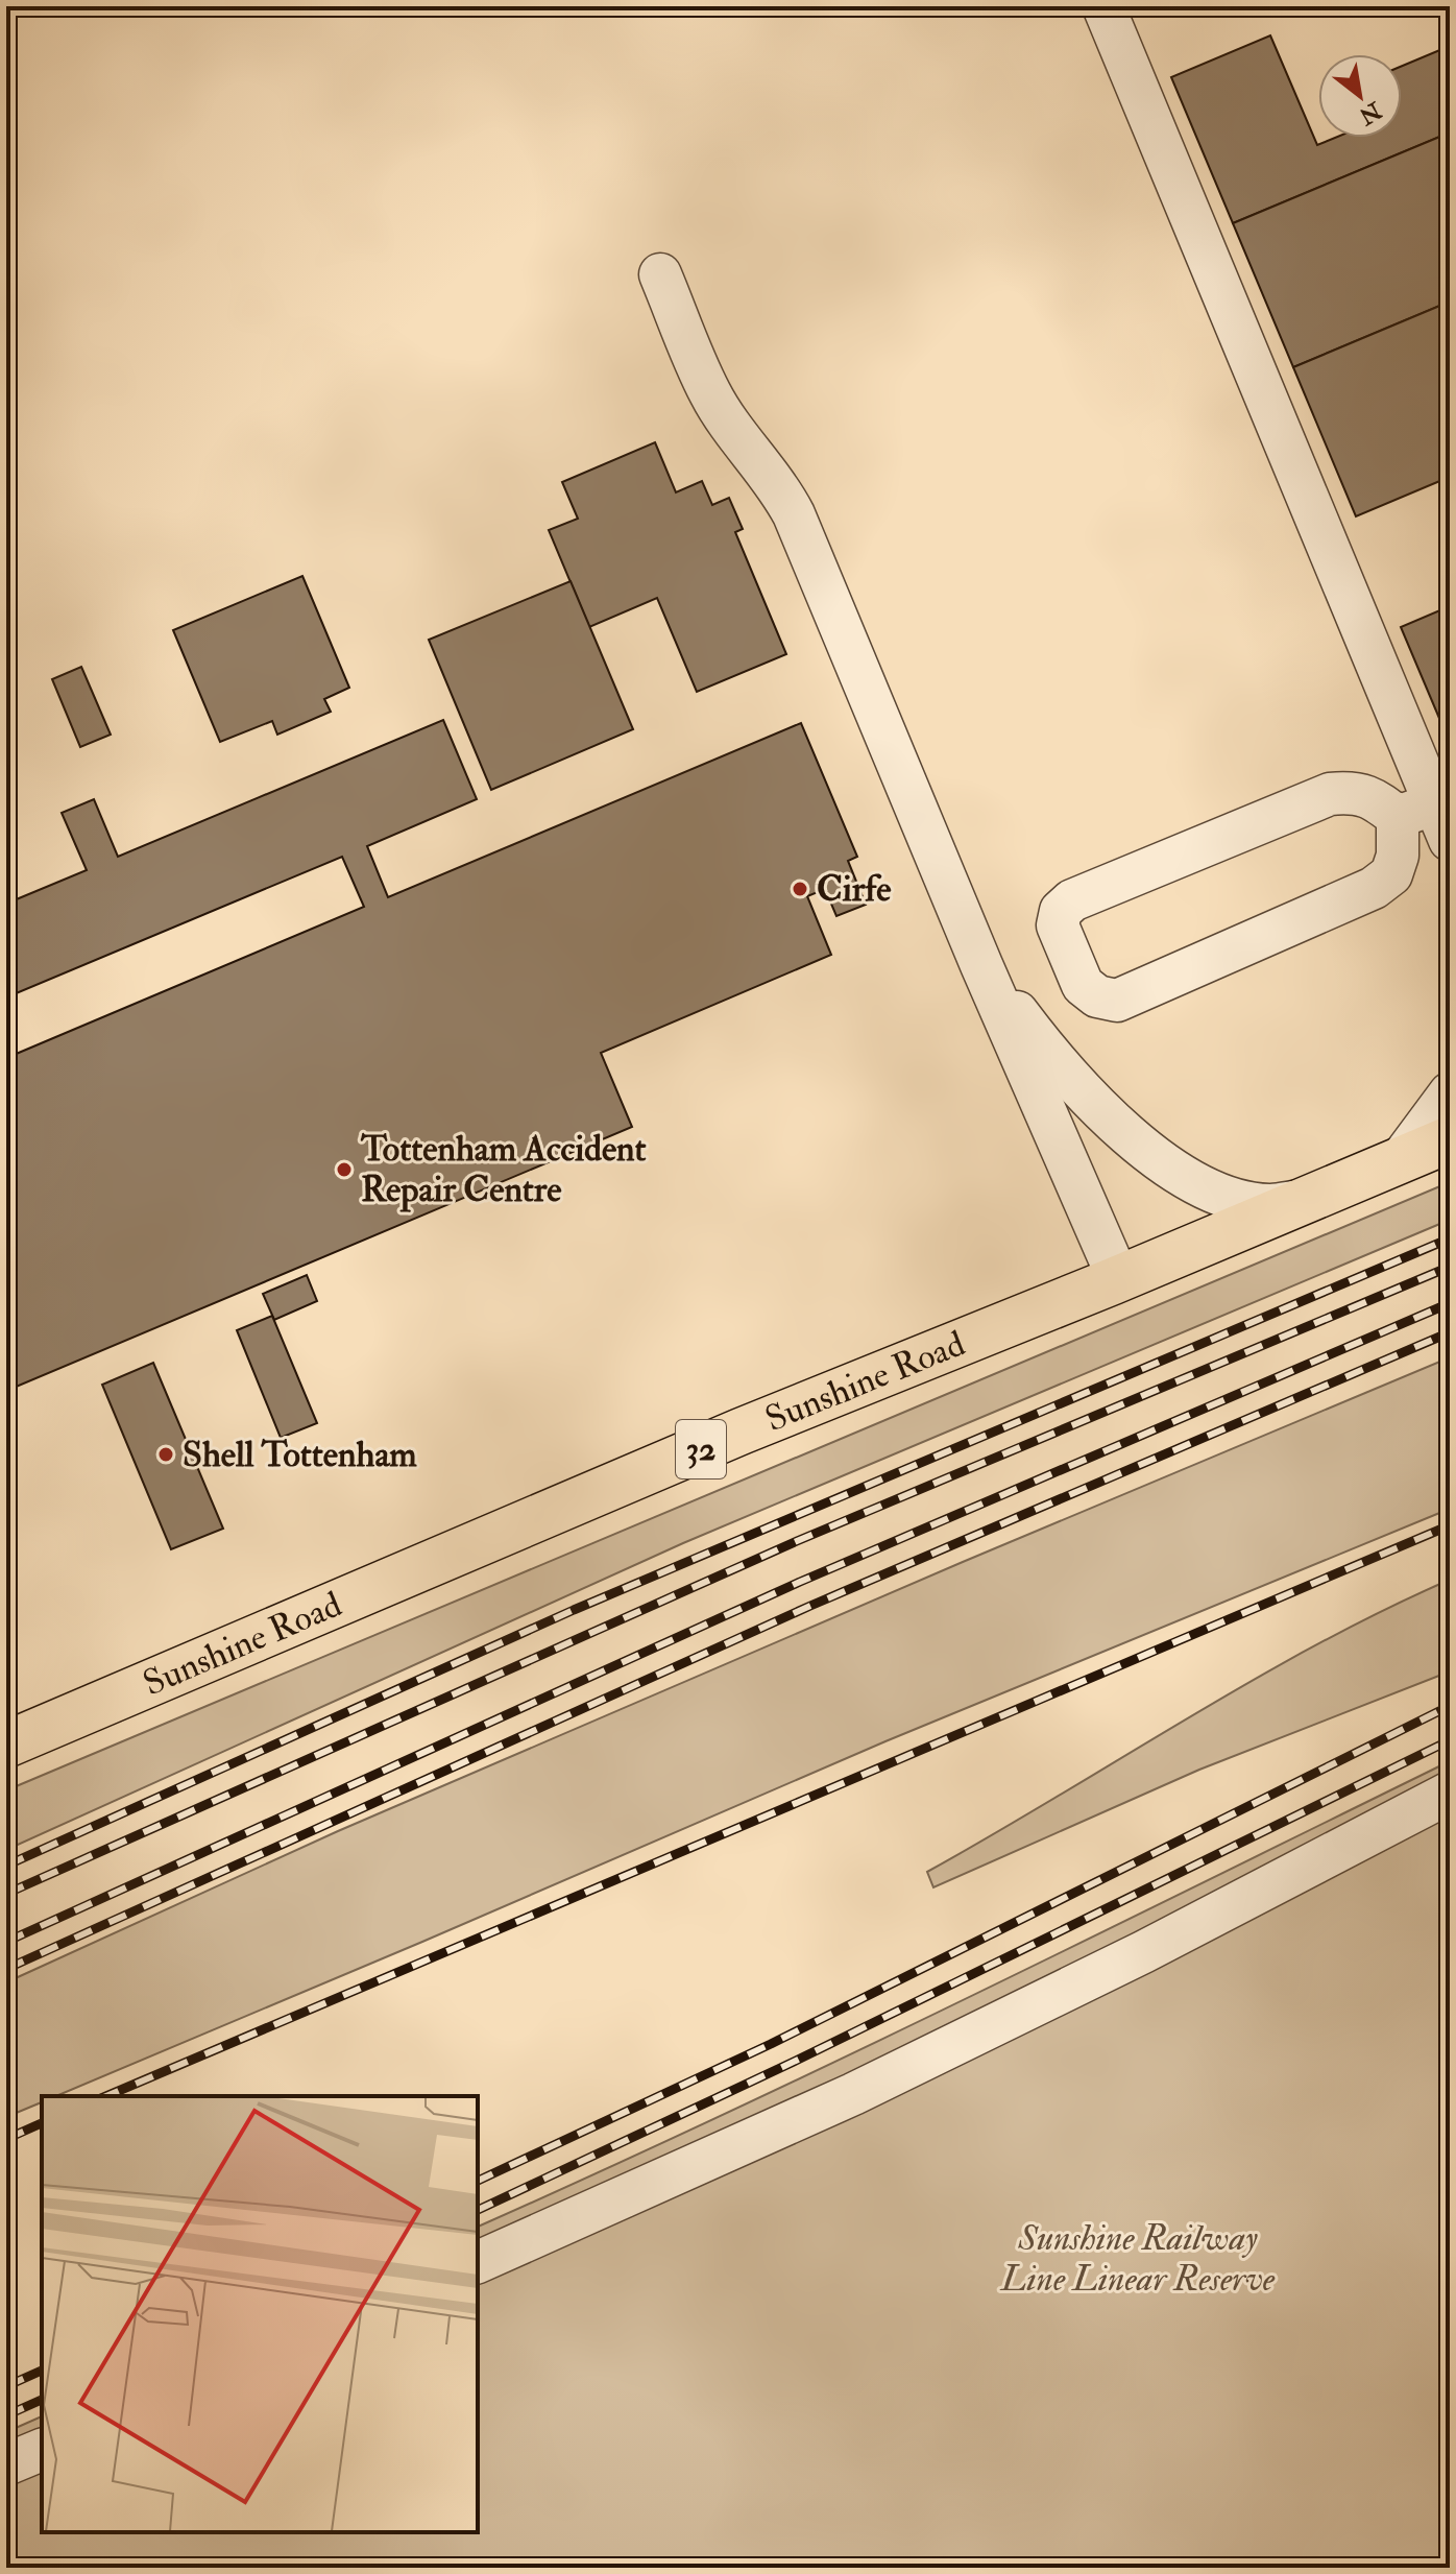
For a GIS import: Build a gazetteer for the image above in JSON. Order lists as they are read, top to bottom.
{
  "streets": {
    "main road": ["Sunshine Road", "32"]
  },
  "parks": ["Sunshine Railway Line Linear Reserve"],
  "places": ["Cirfe", "Tottenham Accident Repair Centre", "Shell Tottenham"],
  "north": "bottom right"
}
